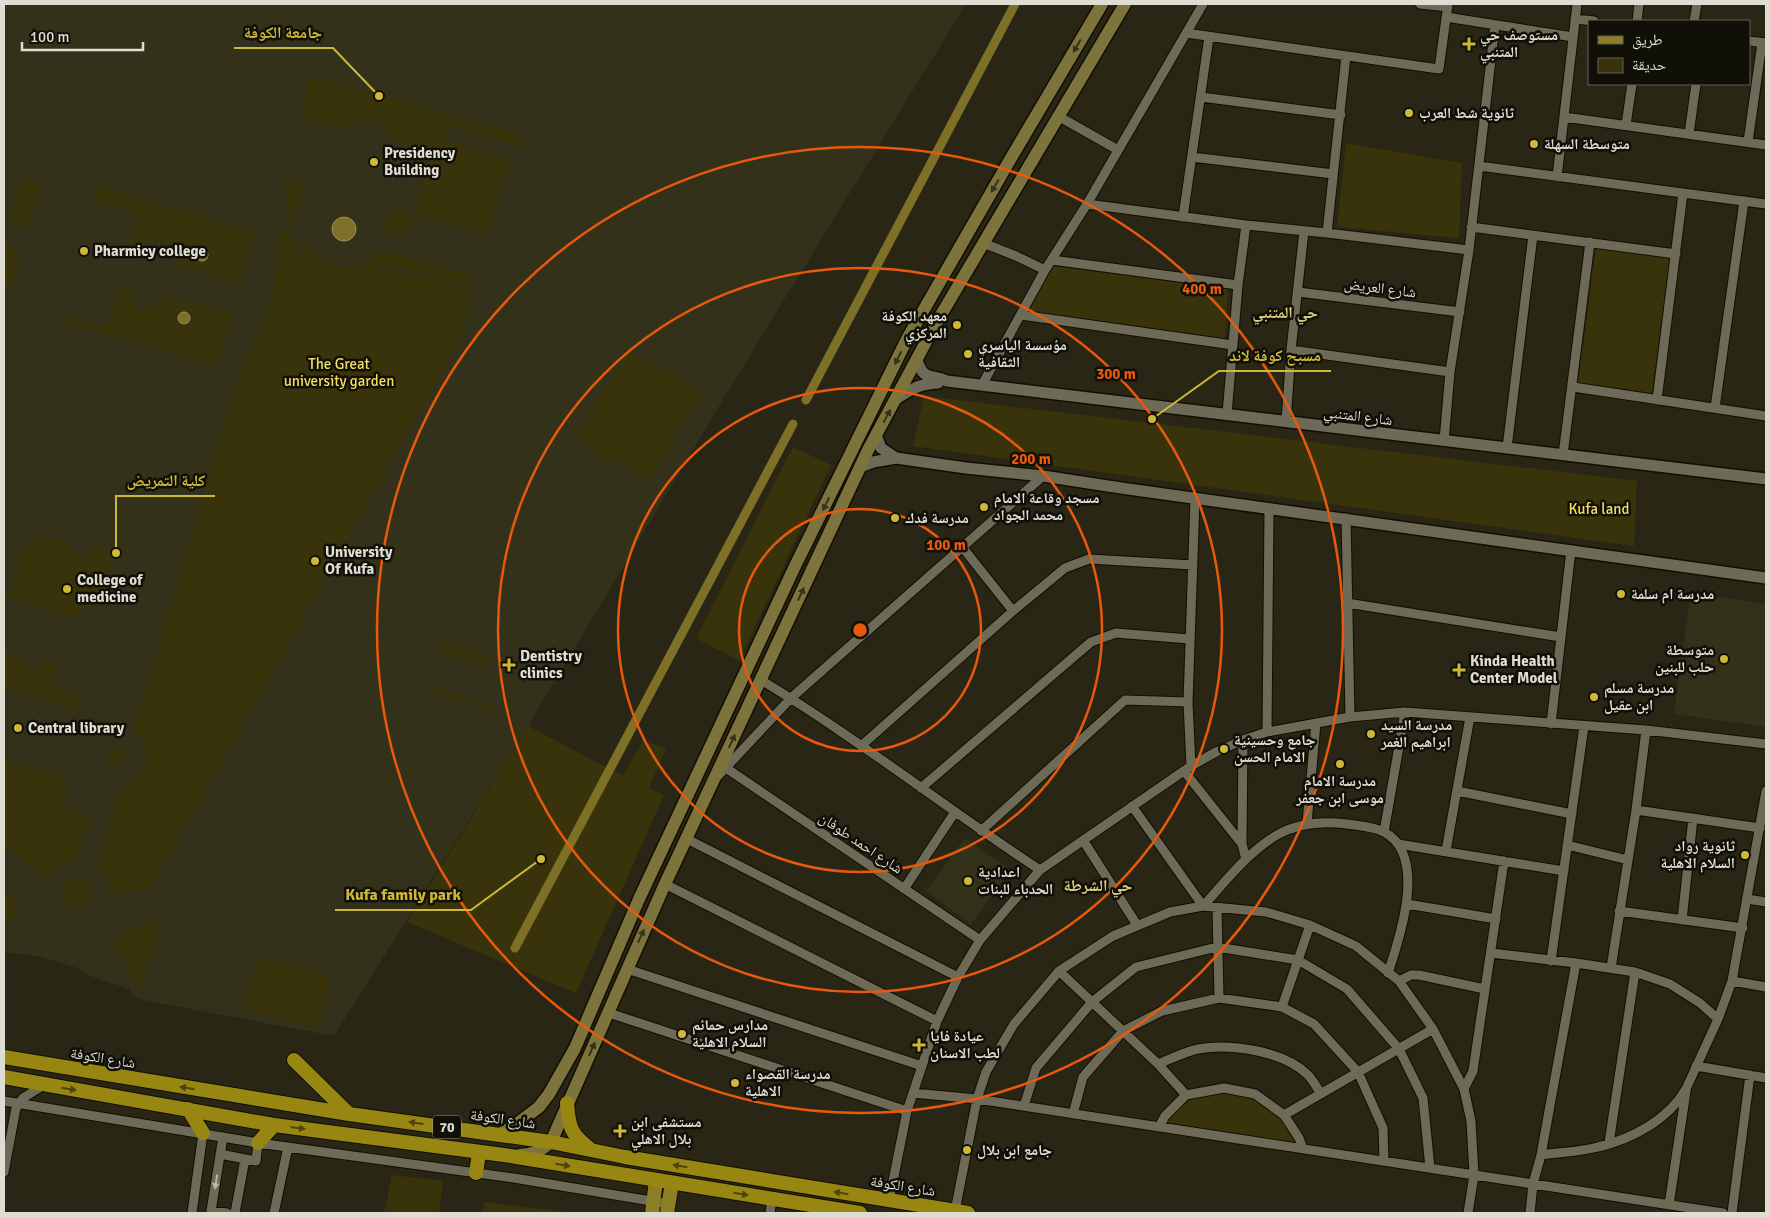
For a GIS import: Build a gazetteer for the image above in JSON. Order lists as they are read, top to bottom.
{
  "streets": {
    "highway": ["شارع الكوفة", "70"],
    "street": ["شارع العريض", "شارع المتنبي", "شارع احمد طوفان"]
  },
  "districts": ["حي المتنبي", "حي الشرطة"],
  "parks": ["The Great university garden", "Kufa land"],
  "places": {
    "health": [
      "مستوصف حي المتنبي",
      "Dentistry clinics",
      "Kinda Health Center Model",
      "عيادة فايا لطب الاسنان",
      "مستشفى ابن بلال الاهلي"
    ],
    "other": [
      "جامعة الكوفة",
      "ثانوية شط العرب",
      "متوسطة السهلة",
      "Presidency Building",
      "Pharmicy college",
      "معهد الكوفة المركزي",
      "مؤسسة الياسري الثقافية",
      "مسبح كوفة لاند",
      "مسجد وقاعة الامام محمد الجواد",
      "مدرسة فدك",
      "كلية التمريض",
      "University Of Kufa",
      "College of medicine",
      "مدرسة ام سلمة",
      "متوسطة حلب للبنين",
      "مدرسة مسلم ابن عقيل",
      "Central library",
      "مدرسة السيد ابراهيم الغمر",
      "جامع وحسينية الامام الحسن",
      "مدرسة الامام موسى ابن جعفر",
      "ثانوية رواد السلام الاهلية",
      "Kufa family park",
      "اعدادية الحدباء للبنات",
      "مدارس حمائم السلام الاهلية",
      "مدرسة القصواء الاهلية",
      "جامع ابن بلال"
    ]
  },
  "legend": ["طريق", "حديقة"],
  "scale_bar": "100 m",
  "rings": [
    "400 m",
    "300 m",
    "200 m",
    "100 m"
  ]
}
